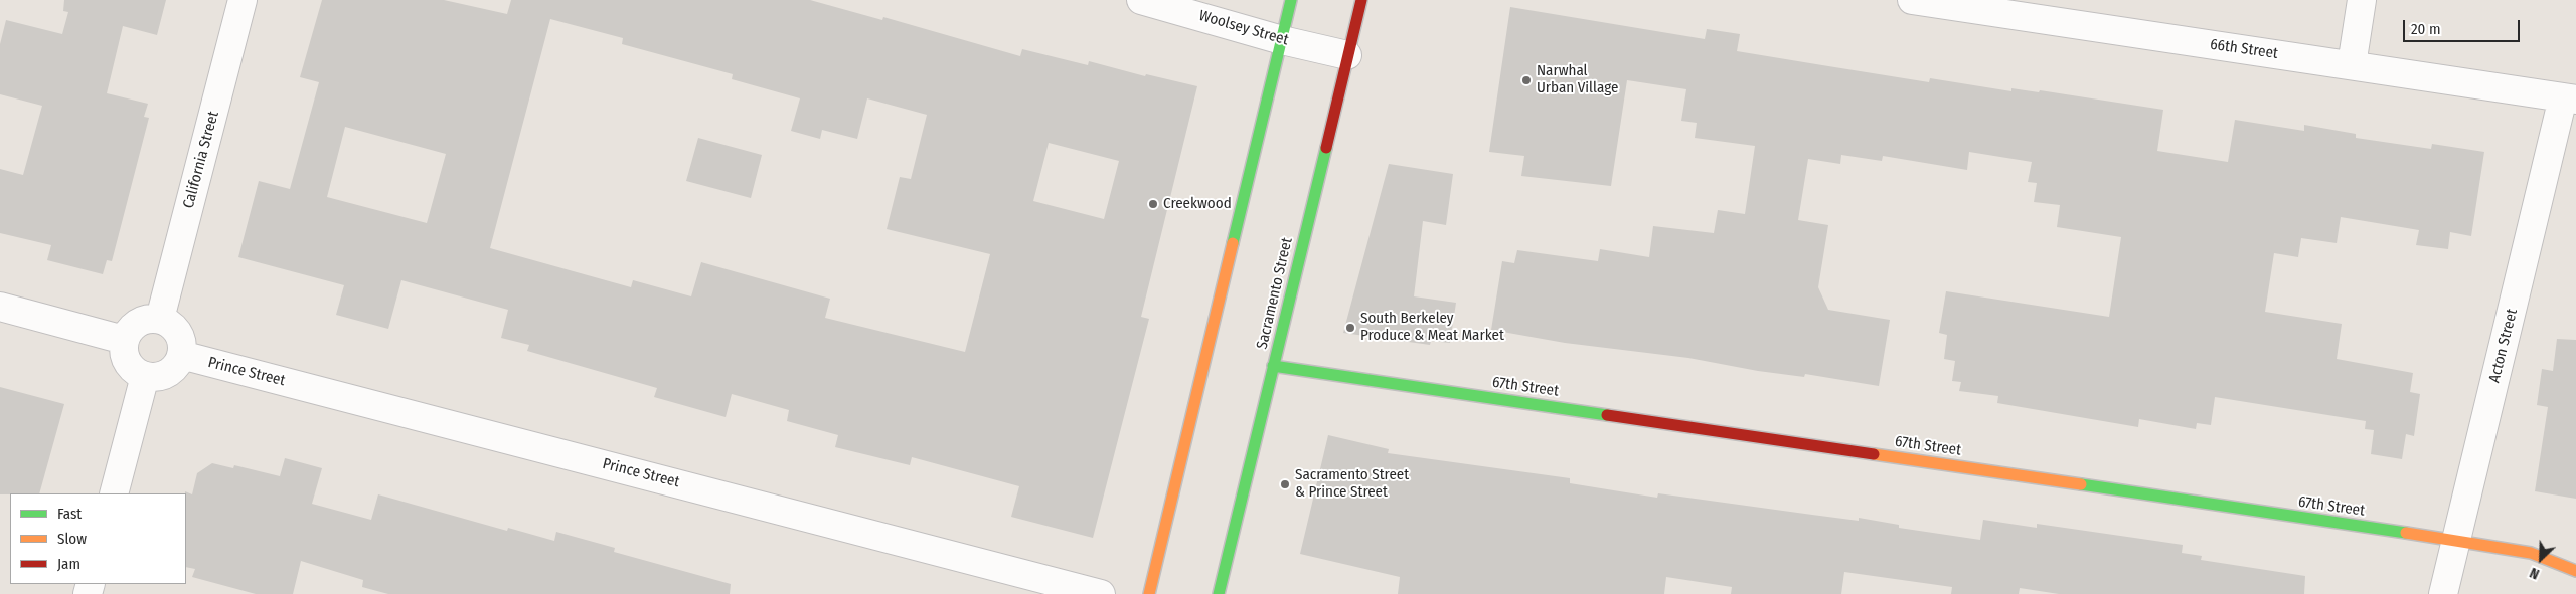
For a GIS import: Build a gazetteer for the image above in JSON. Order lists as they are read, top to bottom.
{
  "streets": {
    "street": [
      "Woolsey Street",
      "66th Street",
      "California Street",
      "Sacramento Street",
      "Acton Street",
      "Prince Street",
      "67th Street"
    ]
  },
  "crossings": [
    ["Woolsey Street", "Sacramento Street"],
    ["66th Street", "Acton Street"],
    ["California Street", "Prince Street"],
    ["Sacramento Street", "67th Street"],
    ["Acton Street", "67th Street"]
  ],
  "places": [
    "Narwhal Urban Village",
    "Creekwood",
    "South Berkeley Produce & Meat Market",
    "Sacramento Street & Prince Street"
  ],
  "legend": ["Fast", "Slow", "Jam"],
  "scale_bar": "20 m",
  "north": "bottom left"
}
